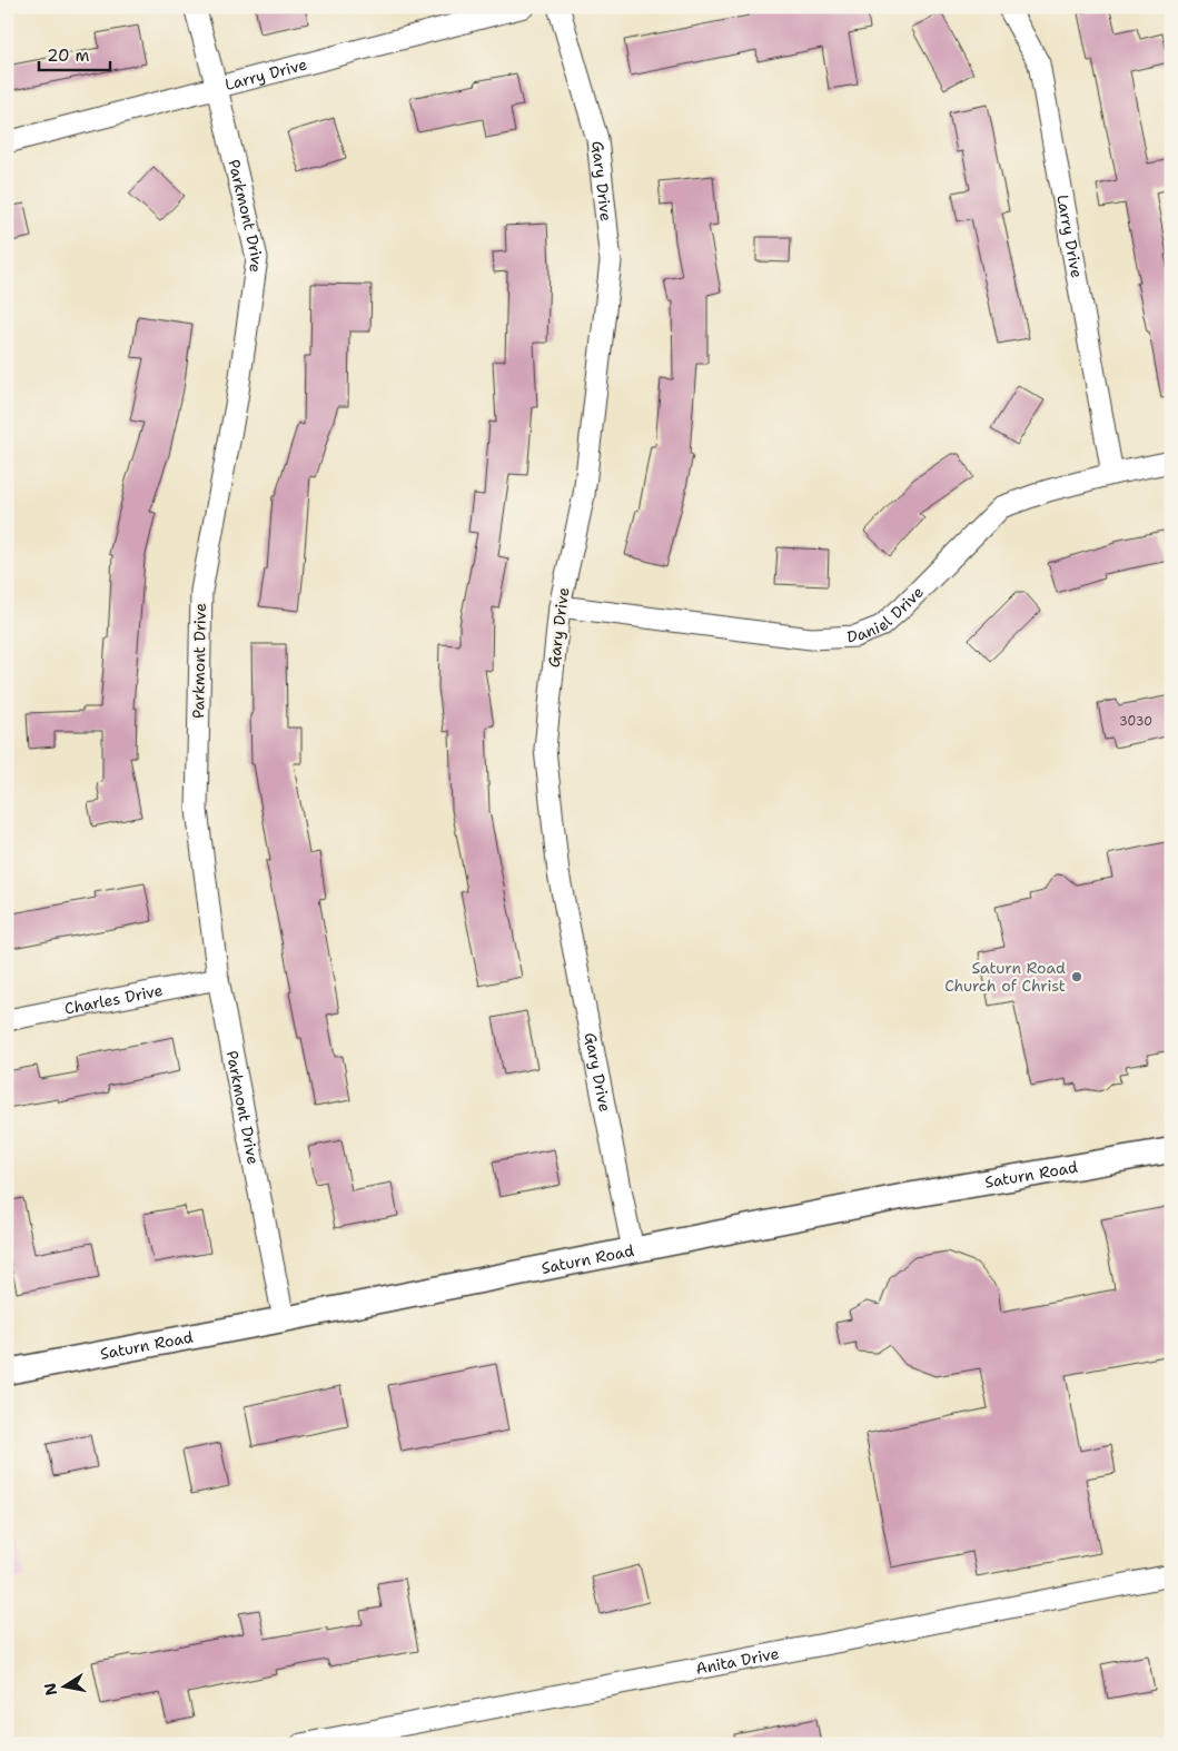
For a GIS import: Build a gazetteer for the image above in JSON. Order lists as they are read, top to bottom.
{
  "streets": {
    "street": [
      "Larry Drive",
      "Gary Drive",
      "Parkmont Drive",
      "Daniel Drive",
      "Charles Drive",
      "Saturn Road",
      "Anita Drive"
    ]
  },
  "crossings": [
    ["Larry Drive", "Parkmont Drive"],
    ["Larry Drive", "Daniel Drive"],
    ["Gary Drive", "Daniel Drive"],
    ["Gary Drive", "Saturn Road"],
    ["Parkmont Drive", "Charles Drive"],
    ["Parkmont Drive", "Saturn Road"]
  ],
  "places": ["Saturn Road Church of Christ"],
  "house_numbers": ["3030"],
  "scale_bar": "20 m",
  "north": "left"
}
